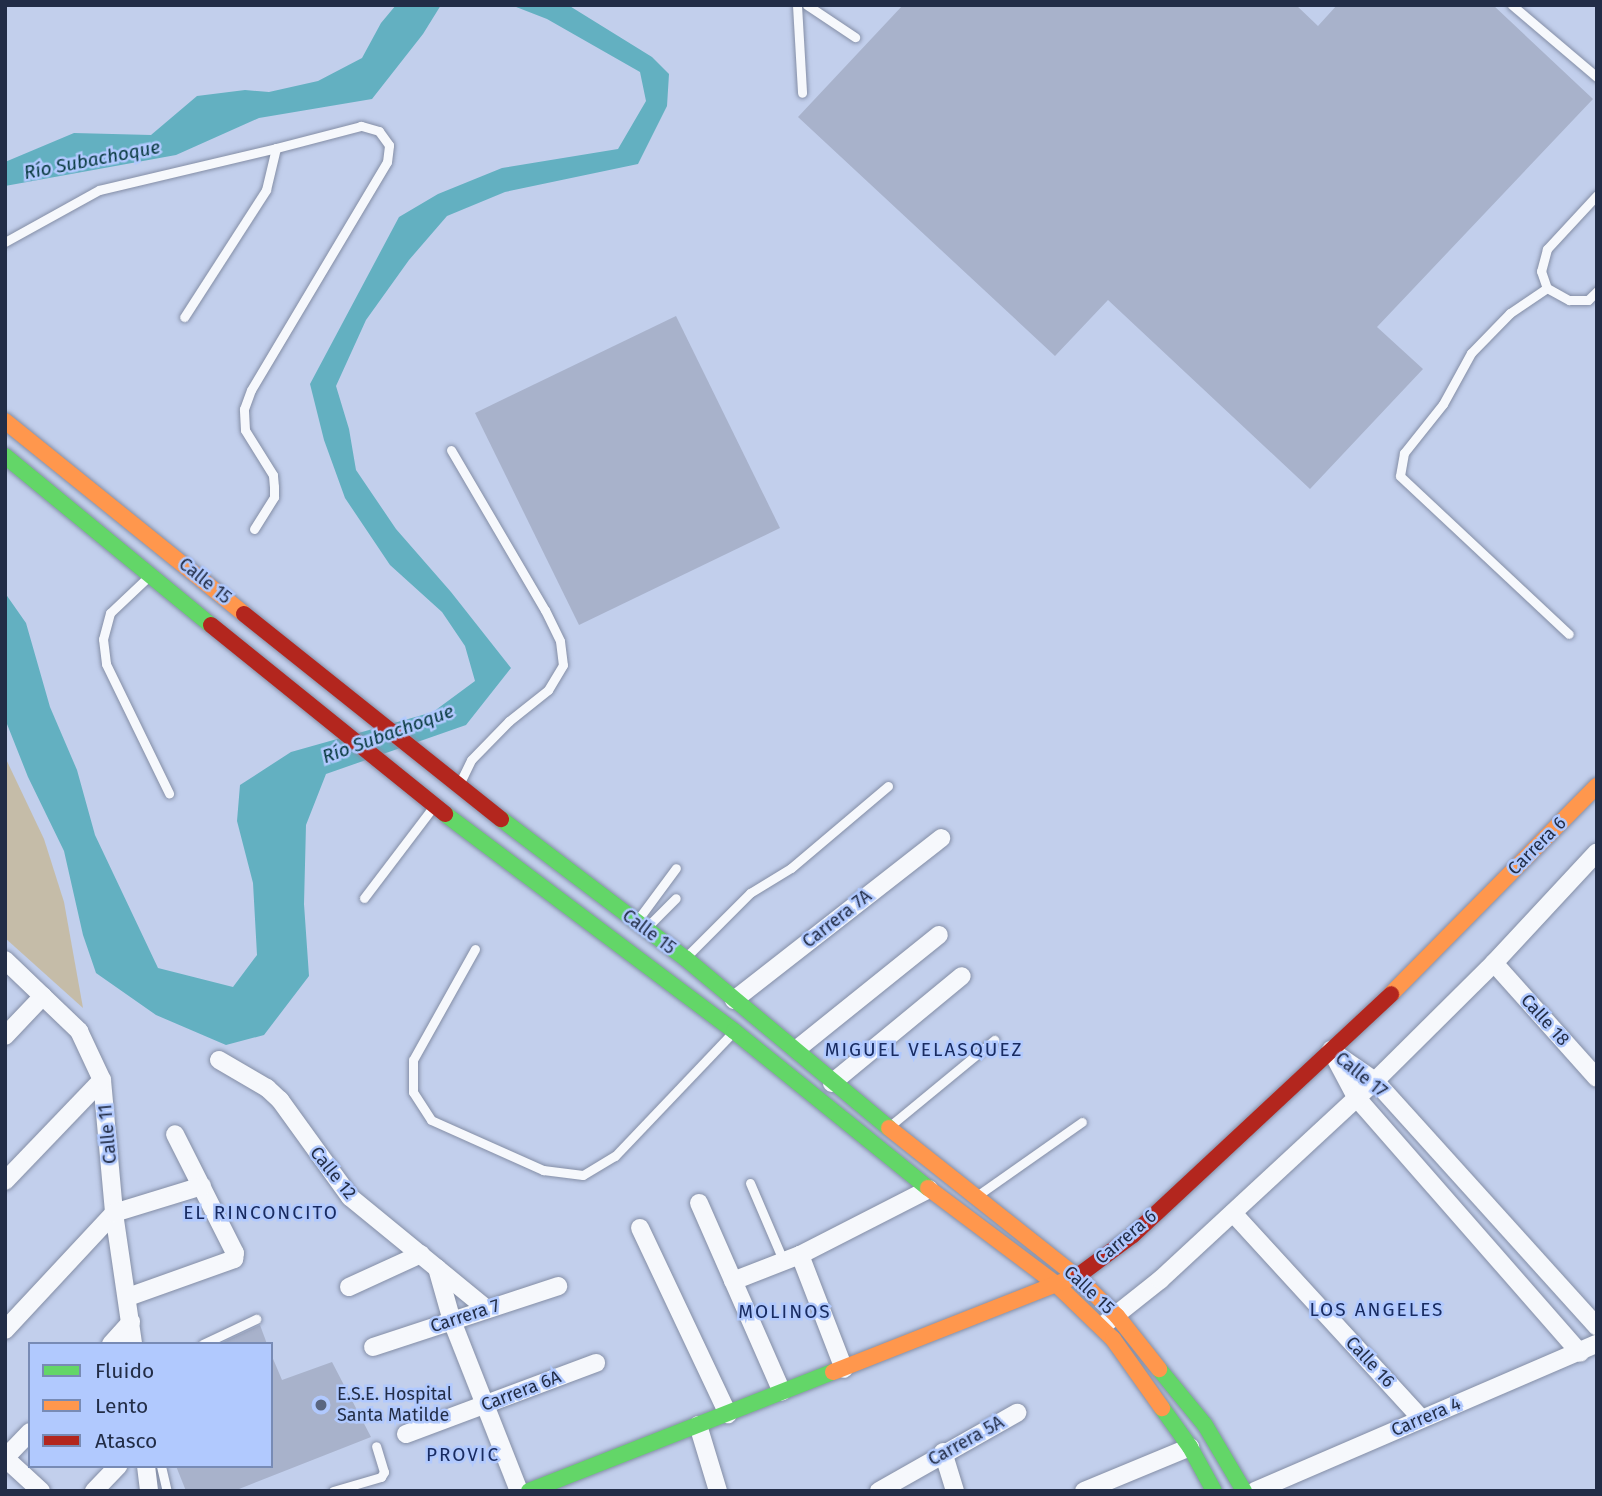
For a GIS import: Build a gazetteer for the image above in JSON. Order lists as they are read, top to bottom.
{
  "streets": {
    "street": [
      "Calle 15",
      "Carrera 6",
      "Carrera 7A",
      "Calle 18",
      "Calle 17",
      "Calle 11",
      "Calle 12",
      "Carrera 7",
      "Calle 16",
      "Carrera 6A",
      "Carrera 4",
      "Carrera 5A"
    ]
  },
  "crossings": [
    ["Calle 15", "Carrera 6"],
    ["Calle 15", "Carrera 7A"],
    ["Carrera 6", "Calle 17"],
    ["Calle 17", "Carrera 4"],
    ["Calle 12", "Carrera 7"],
    ["Calle 16", "Carrera 4"]
  ],
  "districts": [
    "MIGUEL VELASQUEZ",
    "EL RINCONCITO",
    "LOS ANGELES",
    "MOLINOS",
    "PROVIC"
  ],
  "water": ["Río Subachoque"],
  "places": ["E.S.E. Hospital Santa Matilde"],
  "legend": ["Fluido", "Lento", "Atasco"]
}
